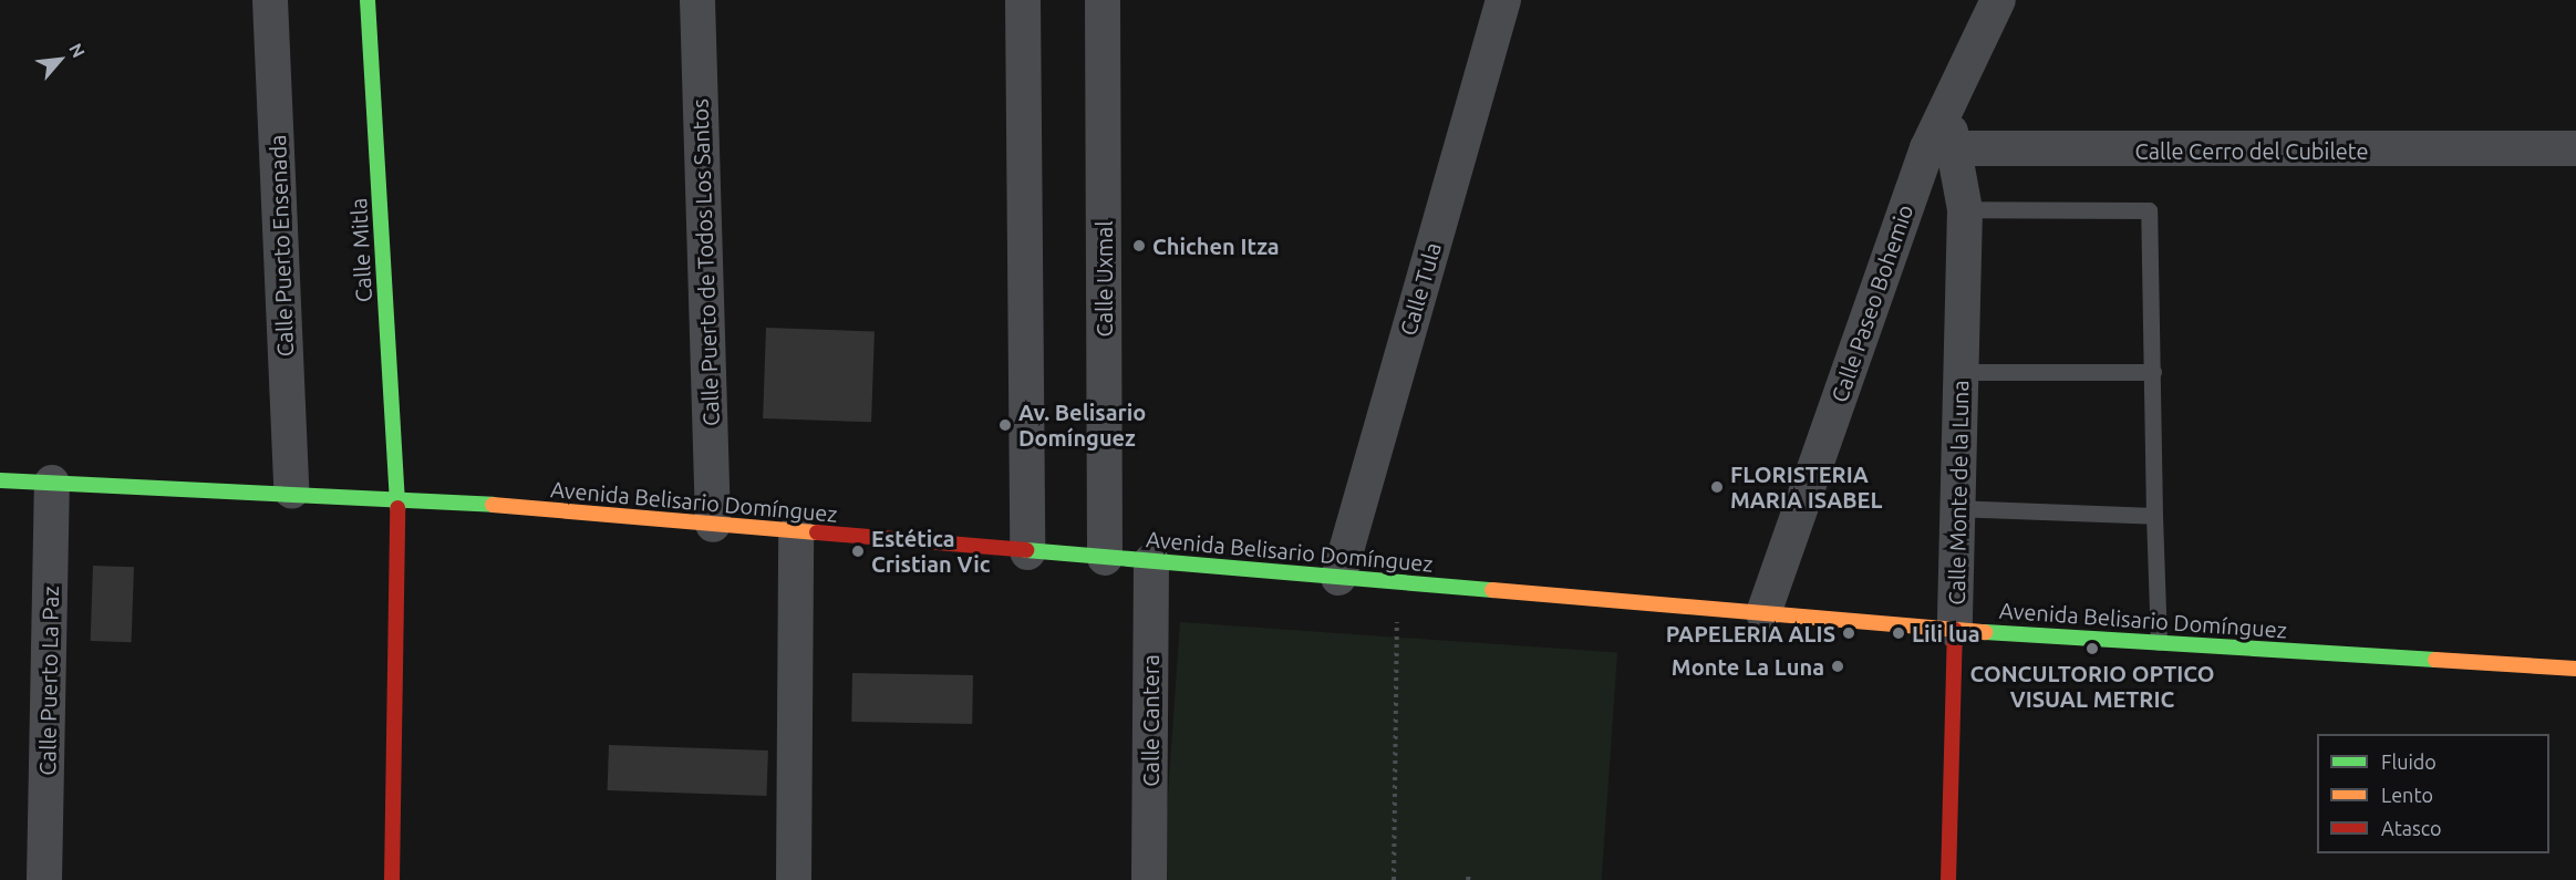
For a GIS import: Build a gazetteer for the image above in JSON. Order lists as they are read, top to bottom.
{
  "streets": {
    "main road": ["Calle Mitla", "Calle Monte de la Luna", "Avenida Belisario Domínguez"],
    "street": [
      "Calle Cerro del Cubilete",
      "Calle Puerto Ensenada",
      "Calle Puerto de Todos Los Santos",
      "Calle Uxmal",
      "Calle Tula",
      "Calle Paseo Bohemio",
      "Calle Puerto La Paz",
      "Calle Cantera"
    ]
  },
  "crossings": [
    ["Calle Cerro del Cubilete", "Calle Paseo Bohemio"],
    ["Calle Cerro del Cubilete", "Calle Monte de la Luna"],
    ["Calle Puerto Ensenada", "Avenida Belisario Domínguez"],
    ["Calle Mitla", "Avenida Belisario Domínguez"],
    ["Calle Puerto de Todos Los Santos", "Avenida Belisario Domínguez"],
    ["Calle Uxmal", "Avenida Belisario Domínguez"],
    ["Calle Tula", "Avenida Belisario Domínguez"],
    ["Calle Paseo Bohemio", "Calle Monte de la Luna"],
    ["Calle Paseo Bohemio", "Avenida Belisario Domínguez"],
    ["Calle Monte de la Luna", "Avenida Belisario Domínguez"],
    ["Avenida Belisario Domínguez", "Calle Puerto La Paz"],
    ["Avenida Belisario Domínguez", "Calle Cantera"]
  ],
  "places": [
    "Chichen Itza",
    "Av. Belisario Domínguez",
    "FLORISTERIA MARIA ISABEL",
    "Estética Cristian Vic",
    "PAPELERIA ALIS",
    "Lili lua",
    "CONCULTORIO OPTICO VISUAL METRIC",
    "Monte La Luna"
  ],
  "legend": ["Fluido", "Lento", "Atasco"],
  "north": "top right"
}
